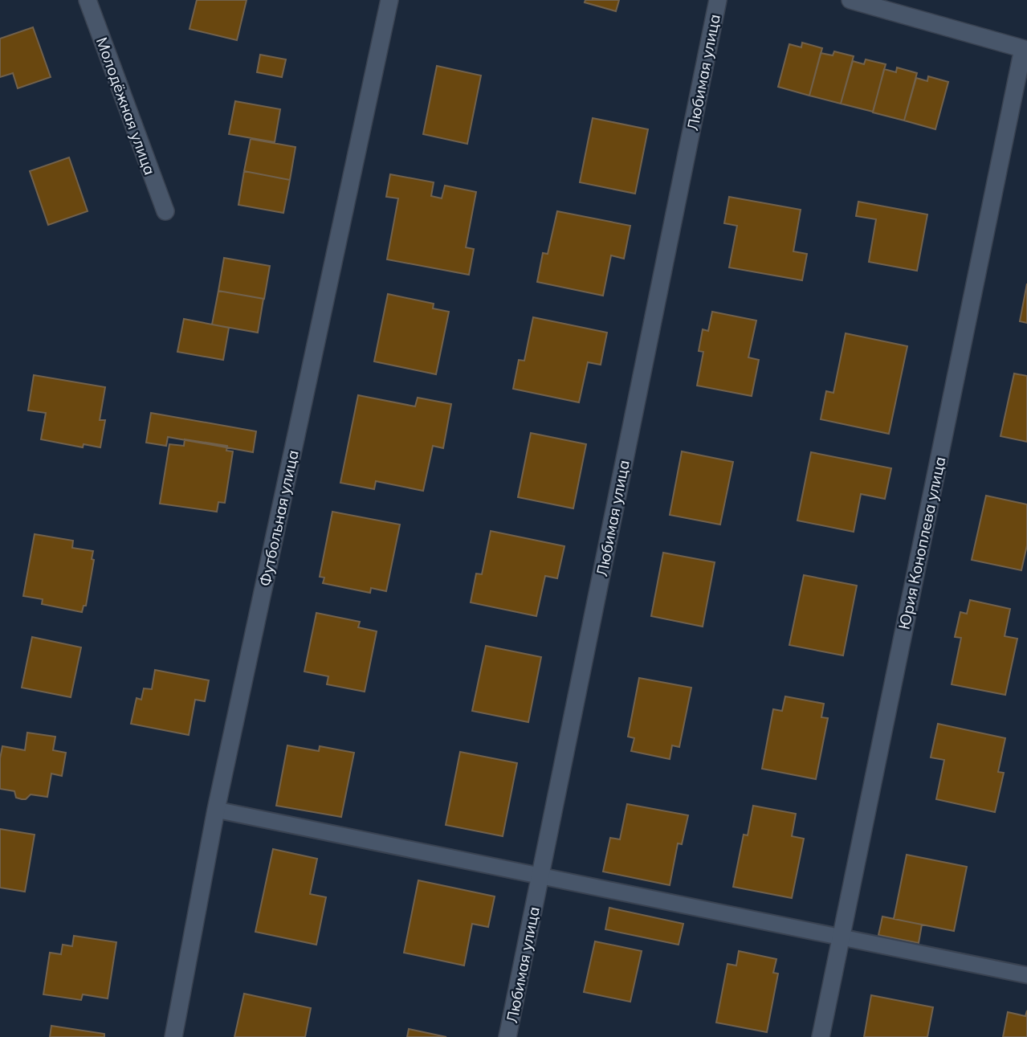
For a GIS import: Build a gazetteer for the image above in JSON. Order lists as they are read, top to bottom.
{
  "streets": {
    "street": [
      "Любимая улица",
      "Молодёжная улица",
      "Футбольная улица",
      "Юрия Коноплева улица"
    ]
  }
}
